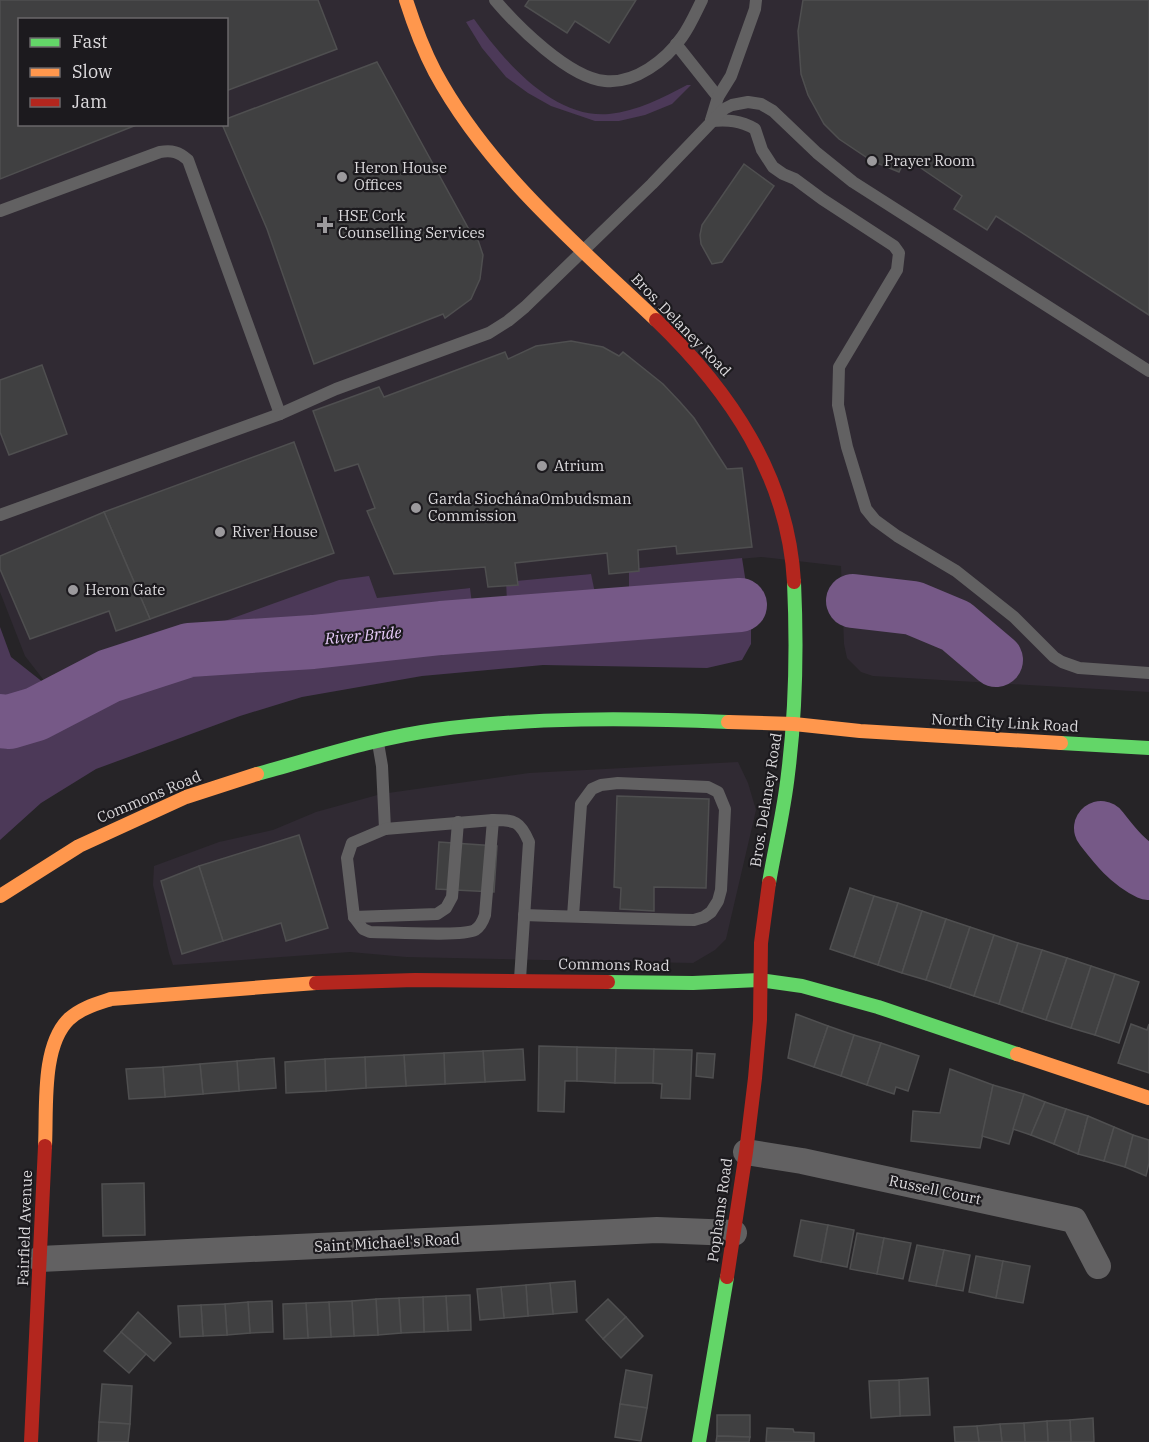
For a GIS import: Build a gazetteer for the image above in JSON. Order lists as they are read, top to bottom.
{
  "streets": {
    "main road": [
      "Bros. Delaney Road",
      "North City Link Road",
      "Commons Road",
      "Pophams Road",
      "Fairfield Avenue"
    ],
    "street": ["Russell Court", "Saint Michael's Road"]
  },
  "crossings": [
    ["Bros. Delaney Road", "Commons Road"],
    ["Bros. Delaney Road", "Pophams Road"],
    ["North City Link Road", "Commons Road"],
    ["Commons Road", "Pophams Road"],
    ["Commons Road", "Fairfield Avenue"],
    ["Russell Court", "Pophams Road"],
    ["Pophams Road", "Saint Michael's Road"],
    ["Fairfield Avenue", "Saint Michael's Road"]
  ],
  "water": ["River Bride"],
  "places": {
    "other": [
      "Prayer Room",
      "Heron House Offices",
      "Atrium",
      "Garda SiochánaOmbudsman Commission",
      "River House",
      "Heron Gate"
    ],
    "health": ["HSE Cork Counselling Services"]
  },
  "legend": ["Fast", "Slow", "Jam"]
}
